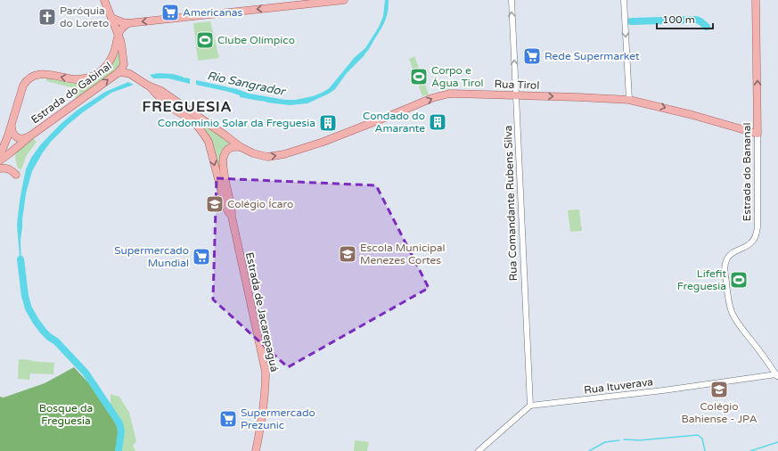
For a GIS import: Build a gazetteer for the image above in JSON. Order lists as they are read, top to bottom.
{
  "streets": {
    "main road": [
      "Rua Tirol",
      "Estrada do Gabinal",
      "Estrada do Bananal",
      "Estrada de Jacarepaguá"
    ],
    "street": ["Rua Comandante Rubens Silva", "Rua Ituverava"]
  },
  "crossings": [
    ["Rua Tirol", "Estrada do Bananal"],
    ["Rua Tirol", "Rua Comandante Rubens Silva"],
    ["Rua Tirol", "Estrada de Jacarepaguá"],
    ["Estrada do Gabinal", "Estrada de Jacarepaguá"],
    ["Estrada do Bananal", "Rua Ituverava"],
    ["Rua Comandante Rubens Silva", "Rua Ituverava"]
  ],
  "one_way": ["Rua Tirol"],
  "districts": ["FREGUESIA"],
  "water": ["Rio Sangrador"],
  "parks": ["Bosque da Freguesia"],
  "places": {
    "supermarket": [
      "Americanas",
      "Rede Supermarket",
      "Supermercado Mundial",
      "Supermercado Prezunic"
    ],
    "church": ["Paróquia do Loreto"],
    "sports": ["Clube Olímpico", "Corpo e Água Tirol", "Lifefit Freguesia"],
    "building": ["Condado do Amarante", "Condominio Solar da Freguesia"],
    "school or university": ["Colégio Ícaro", "Escola Municipal Menezes Cortes", "Colégio Bahiense - JPA"]
  },
  "scale_bar": "100 m"
}
